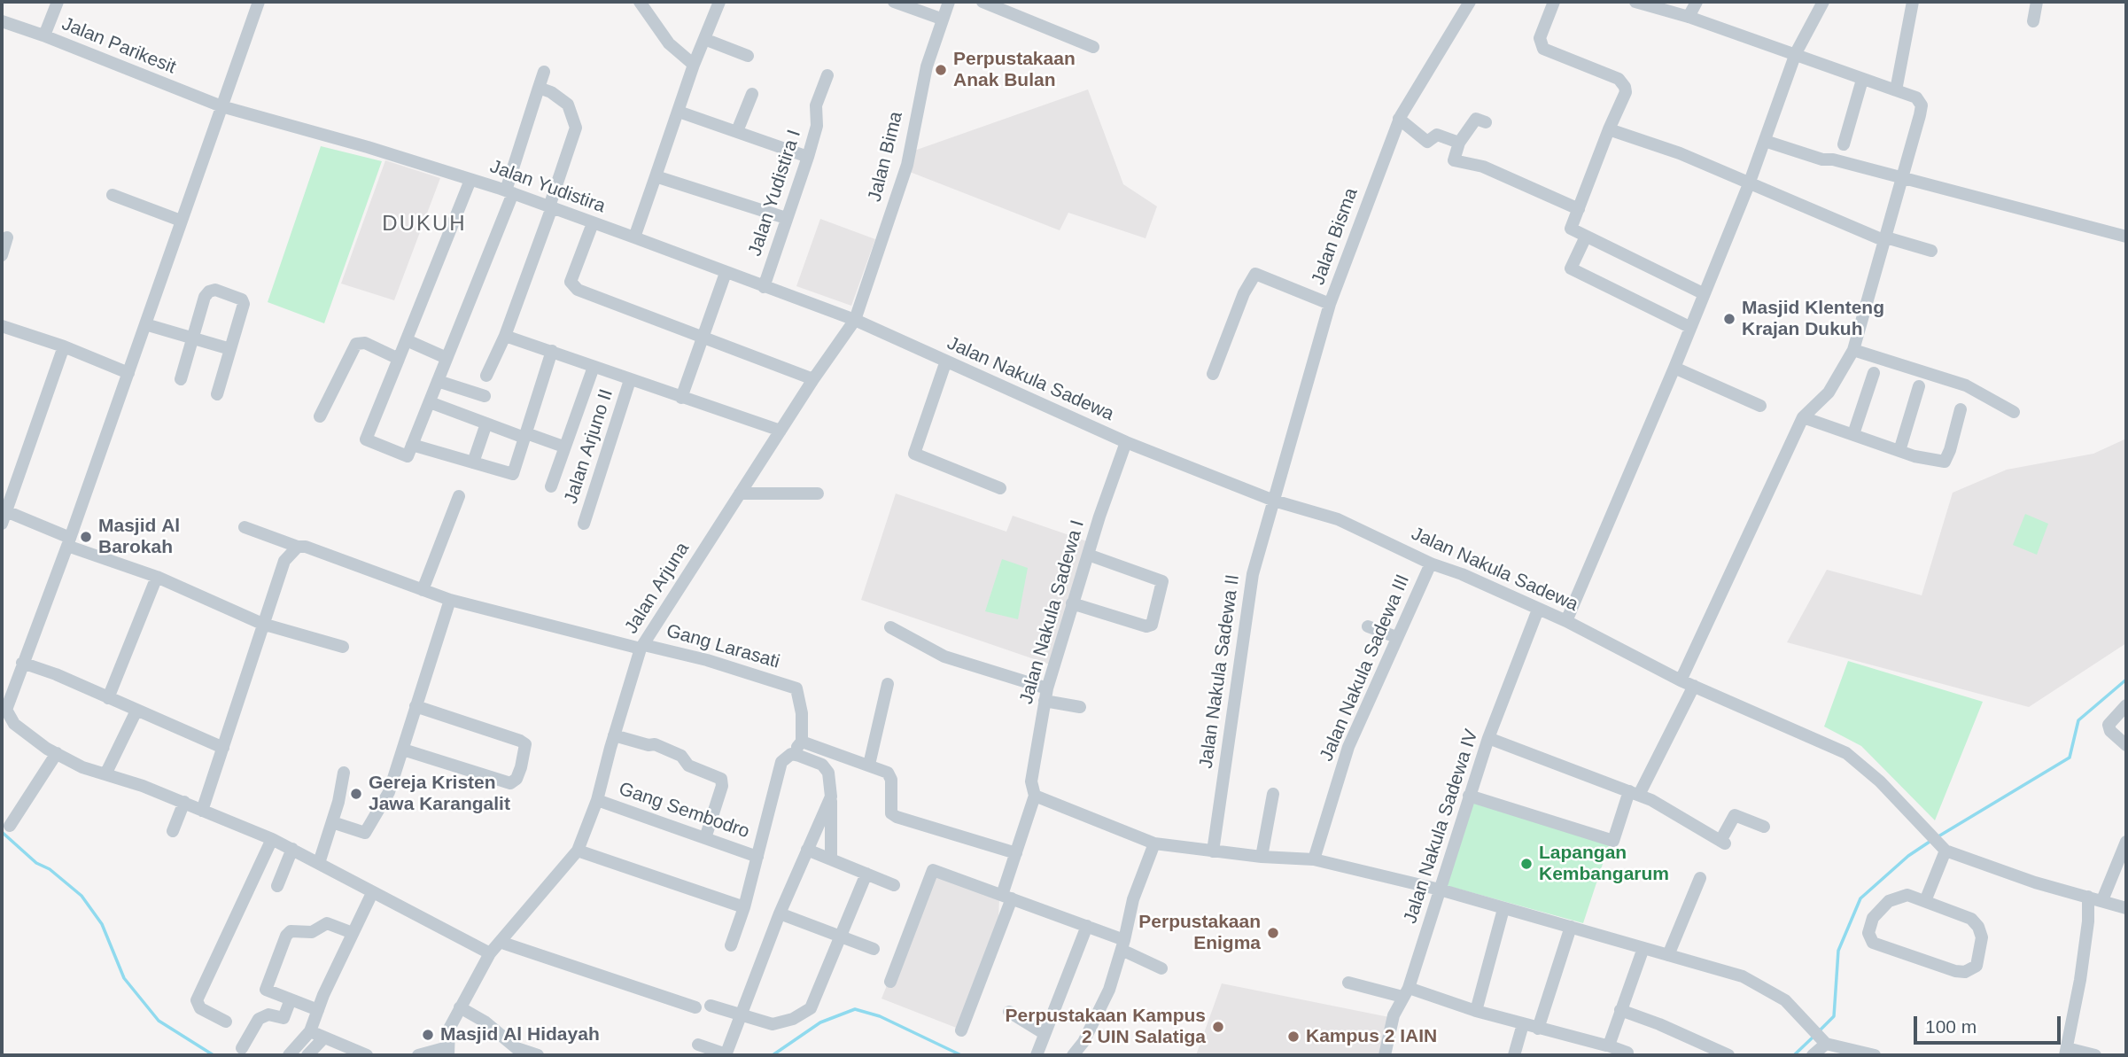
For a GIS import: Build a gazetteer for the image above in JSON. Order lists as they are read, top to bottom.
{
  "streets": {
    "street": [
      "Jalan Parikesit",
      "Jalan Bima",
      "Jalan Yudistira",
      "Jalan Yudistira I",
      "Jalan Bisma",
      "Jalan Nakula Sadewa",
      "Jalan Arjuno II",
      "Jalan Arjuna",
      "Jalan Nakula Sadewa I",
      "Gang Larasati",
      "Jalan Nakula Sadewa III",
      "Jalan Nakula Sadewa II",
      "Gang Sembodro",
      "Jalan Nakula Sadewa IV"
    ]
  },
  "crossings": [
    ["Jalan Parikesit", "Jalan Yudistira"],
    ["Jalan Bima", "Jalan Yudistira"],
    ["Jalan Bima", "Jalan Nakula Sadewa"],
    ["Jalan Bima", "Jalan Arjuna"],
    ["Jalan Yudistira", "Jalan Yudistira I"],
    ["Jalan Yudistira", "Jalan Nakula Sadewa"],
    ["Jalan Yudistira", "Jalan Arjuna"],
    ["Jalan Bisma", "Jalan Nakula Sadewa"],
    ["Jalan Bisma", "Jalan Nakula Sadewa II"],
    ["Jalan Nakula Sadewa", "Jalan Arjuna"],
    ["Jalan Nakula Sadewa", "Jalan Nakula Sadewa I"],
    ["Jalan Nakula Sadewa", "Jalan Nakula Sadewa III"],
    ["Jalan Nakula Sadewa", "Jalan Nakula Sadewa II"],
    ["Jalan Nakula Sadewa", "Jalan Nakula Sadewa IV"],
    ["Jalan Arjuna", "Gang Larasati"],
    ["Jalan Arjuna", "Gang Sembodro"]
  ],
  "districts": ["DUKUH"],
  "places": [
    "Perpustakaan Anak Bulan",
    "Masjid Klenteng Krajan Dukuh",
    "Masjid Al Barokah",
    "Gereja Kristen Jawa Karangalit",
    "Lapangan Kembangarum",
    "Perpustakaan Enigma",
    "Perpustakaan Kampus 2 UIN Salatiga",
    "Masjid Al Hidayah",
    "Kampus 2 IAIN"
  ],
  "scale_bar": "100 m"
}
